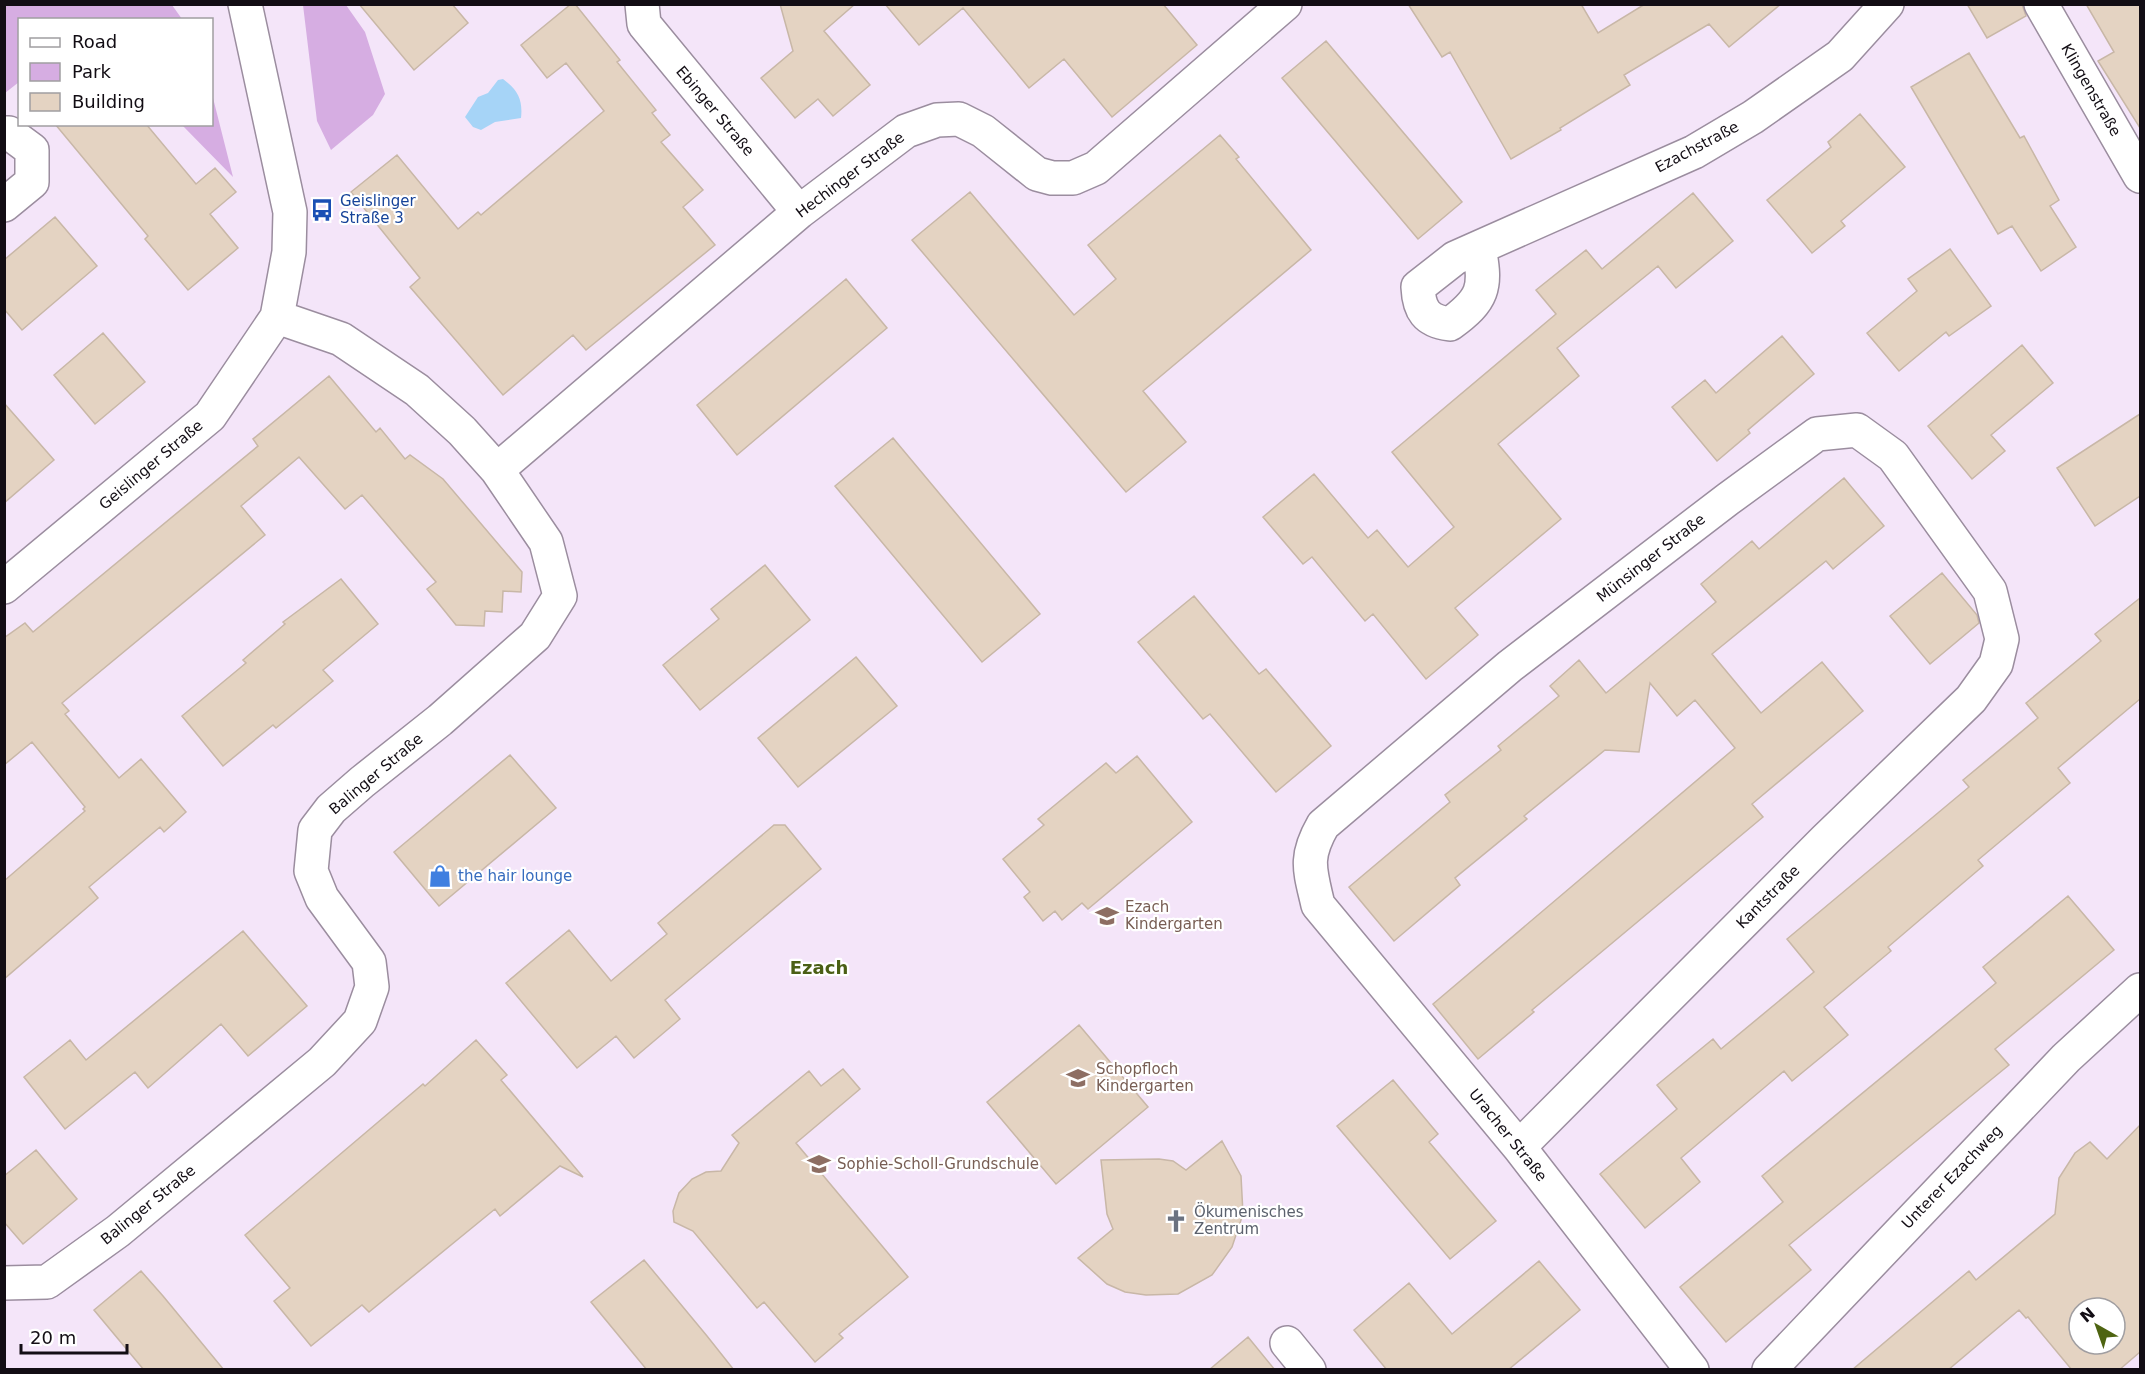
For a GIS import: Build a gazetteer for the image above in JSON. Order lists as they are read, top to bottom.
{
  "streets": {
    "street": [
      "Klingenstraße",
      "Ebinger Straße",
      "Ezachstraße",
      "Hechinger Straße",
      "Geislinger Straße",
      "Münsinger Straße",
      "Balinger Straße",
      "Kantstraße",
      "Uracher Straße",
      "Unterer Ezachweg"
    ]
  },
  "crossings": [
    ["Ebinger Straße", "Hechinger Straße"],
    ["Hechinger Straße", "Balinger Straße"],
    ["Geislinger Straße", "Balinger Straße"],
    ["Münsinger Straße", "Kantstraße"],
    ["Münsinger Straße", "Uracher Straße"],
    ["Kantstraße", "Uracher Straße"]
  ],
  "districts": ["Ezach"],
  "places": {
    "bus stop": ["Geislinger Straße 3"],
    "shop": ["the hair lounge"],
    "school or university": ["Ezach Kindergarten", "Schopfloch Kindergarten", "Sophie-Scholl-Grundschule"],
    "church": ["Ökumenisches Zentrum"]
  },
  "legend": ["Road", "Park", "Building"],
  "scale_bar": "20 m",
  "north": "top left"
}
